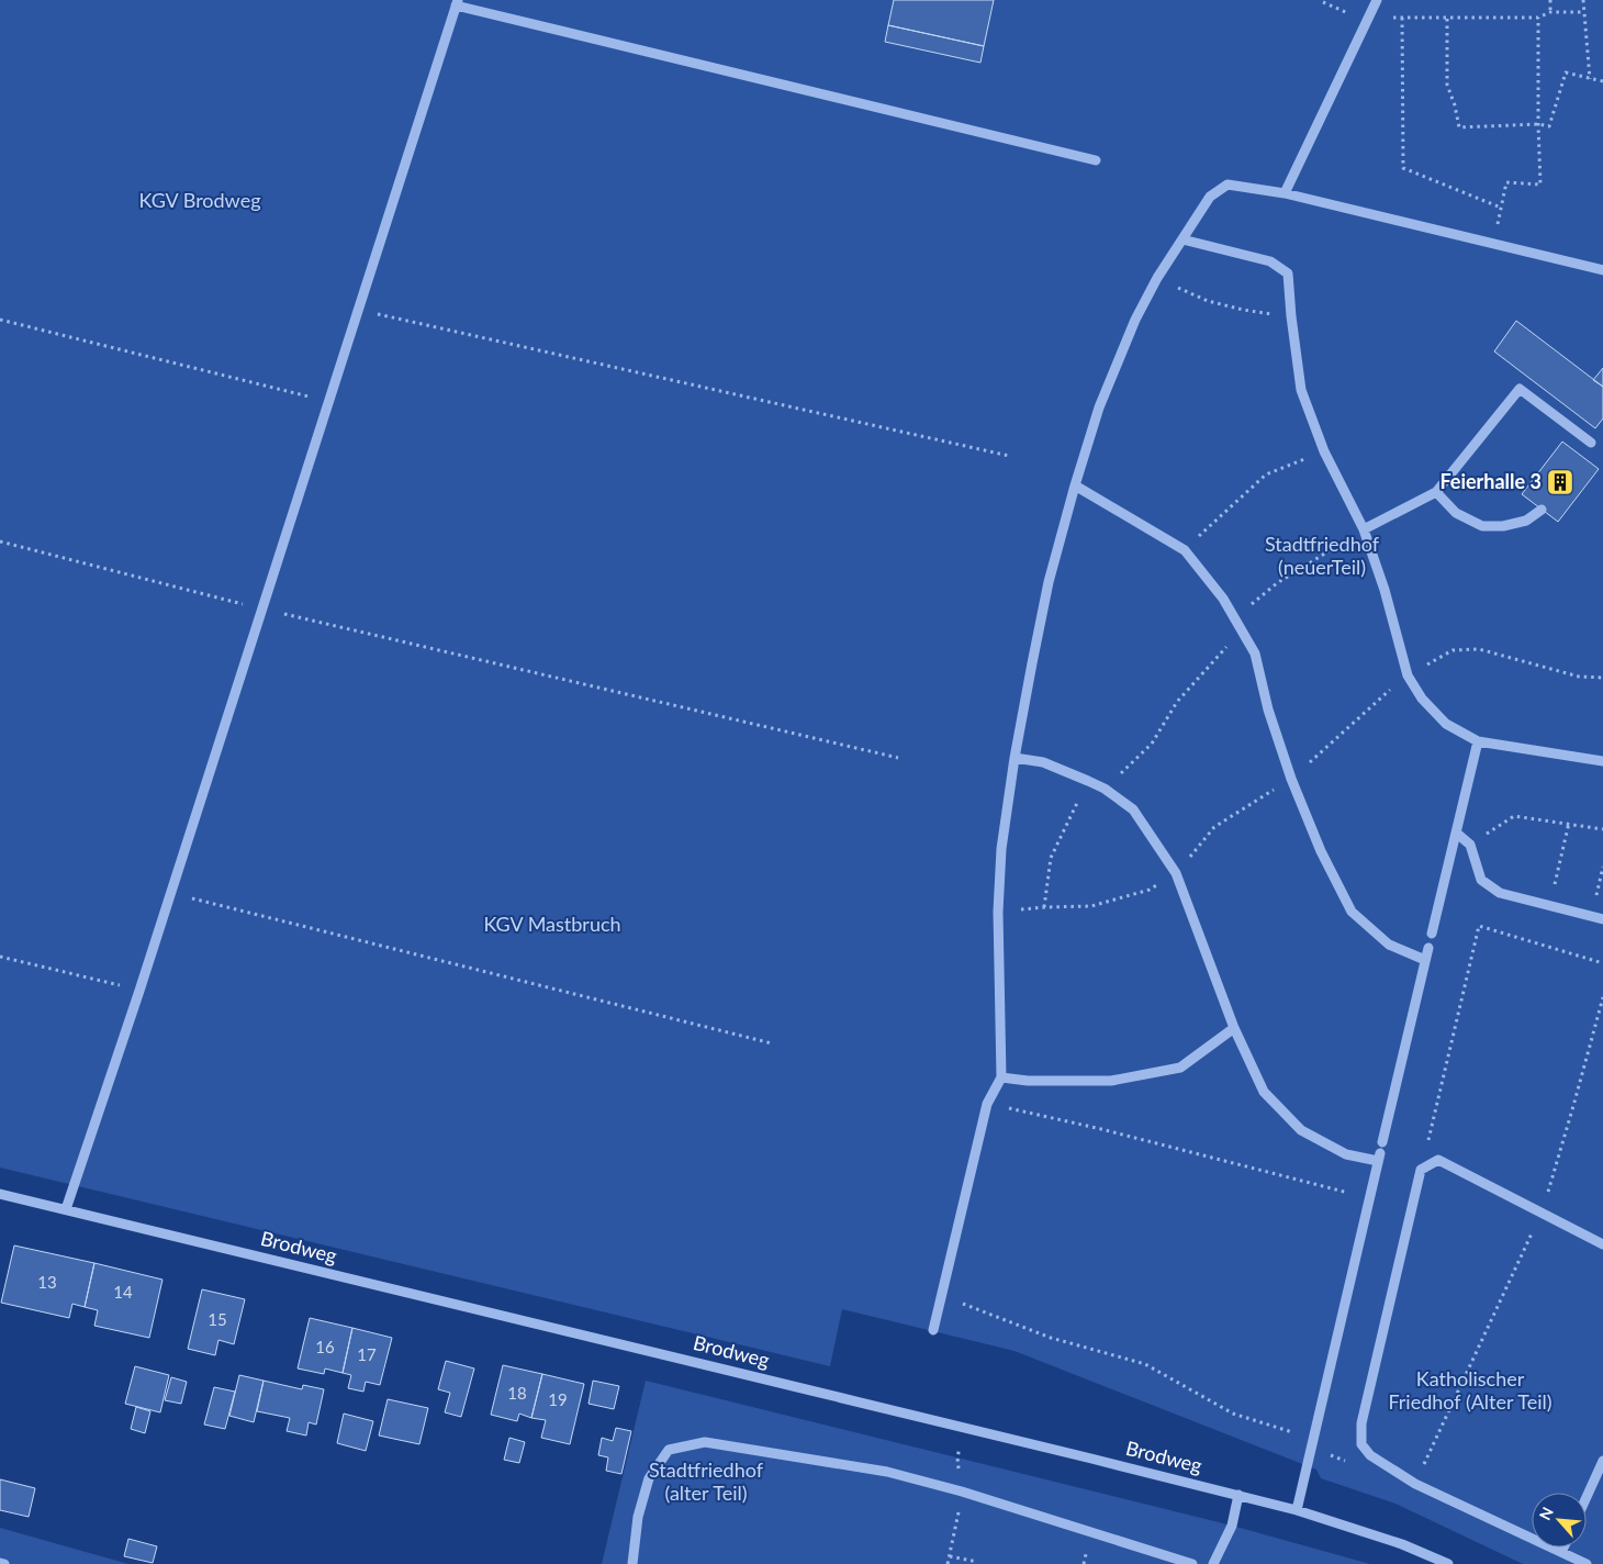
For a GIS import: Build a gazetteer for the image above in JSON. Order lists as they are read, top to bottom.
{
  "streets": {
    "street": ["Brodweg"]
  },
  "parks": [
    "KGV Brodweg",
    "Stadtfriedhof (neuerTeil)",
    "KGV Mastbruch",
    "Katholischer Friedhof (Alter Teil)",
    "Stadtfriedhof (alter Teil)"
  ],
  "places": {
    "building": ["Feierhalle 3"]
  },
  "house_numbers": [
    "13",
    "14",
    "15",
    "16",
    "17",
    "18",
    "19"
  ],
  "north": "top left"
}
